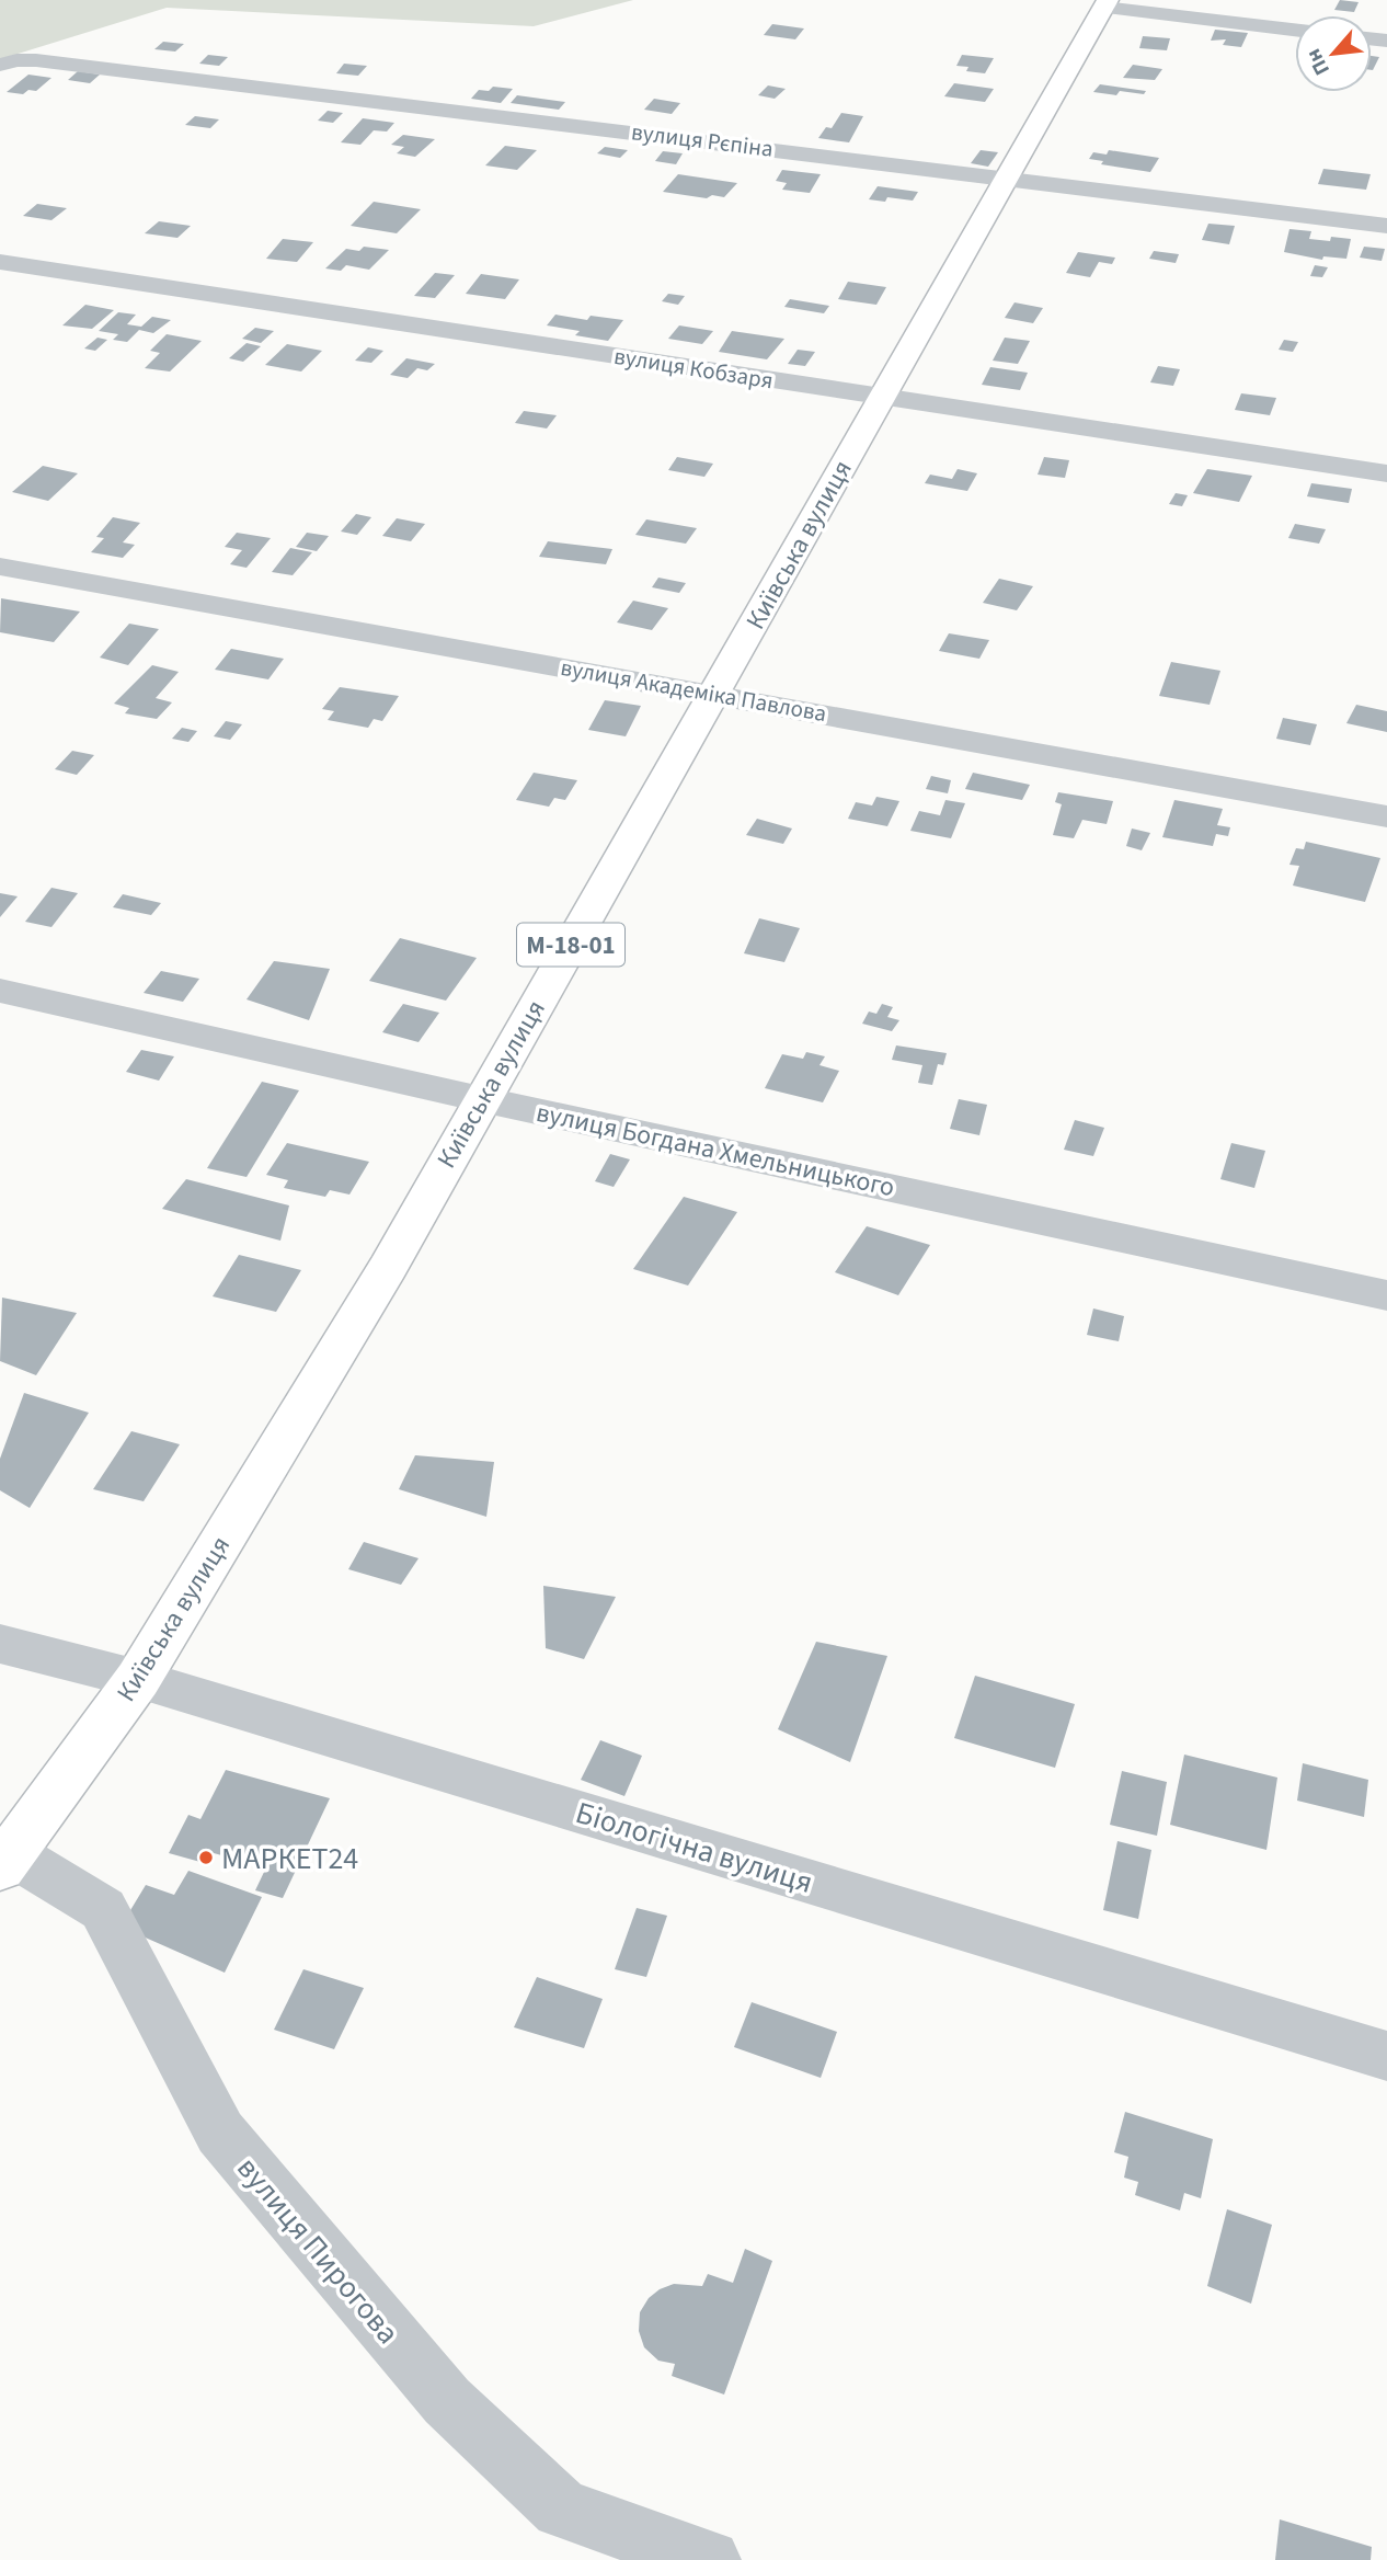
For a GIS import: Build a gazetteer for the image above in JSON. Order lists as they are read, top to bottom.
{
  "streets": {
    "highway": ["Київська вулиця", "М-18-01"],
    "street": [
      "вулиця Рєпіна",
      "вулиця Кобзаря",
      "вулиця Академіка Павлова",
      "вулиця Богдана Хмельницького",
      "Біологічна вулиця",
      "вулиця Пирогова"
    ]
  },
  "crossings": [
    ["вулиця Рєпіна", "Київська вулиця"],
    ["вулиця Кобзаря", "Київська вулиця"],
    ["Київська вулиця", "вулиця Академіка Павлова"],
    ["Київська вулиця", "вулиця Богдана Хмельницького"],
    ["Київська вулиця", "Біологічна вулиця"],
    ["Київська вулиця", "вулиця Пирогова"]
  ],
  "places": ["МАРКЕТ24"],
  "north": "bottom left"
}
